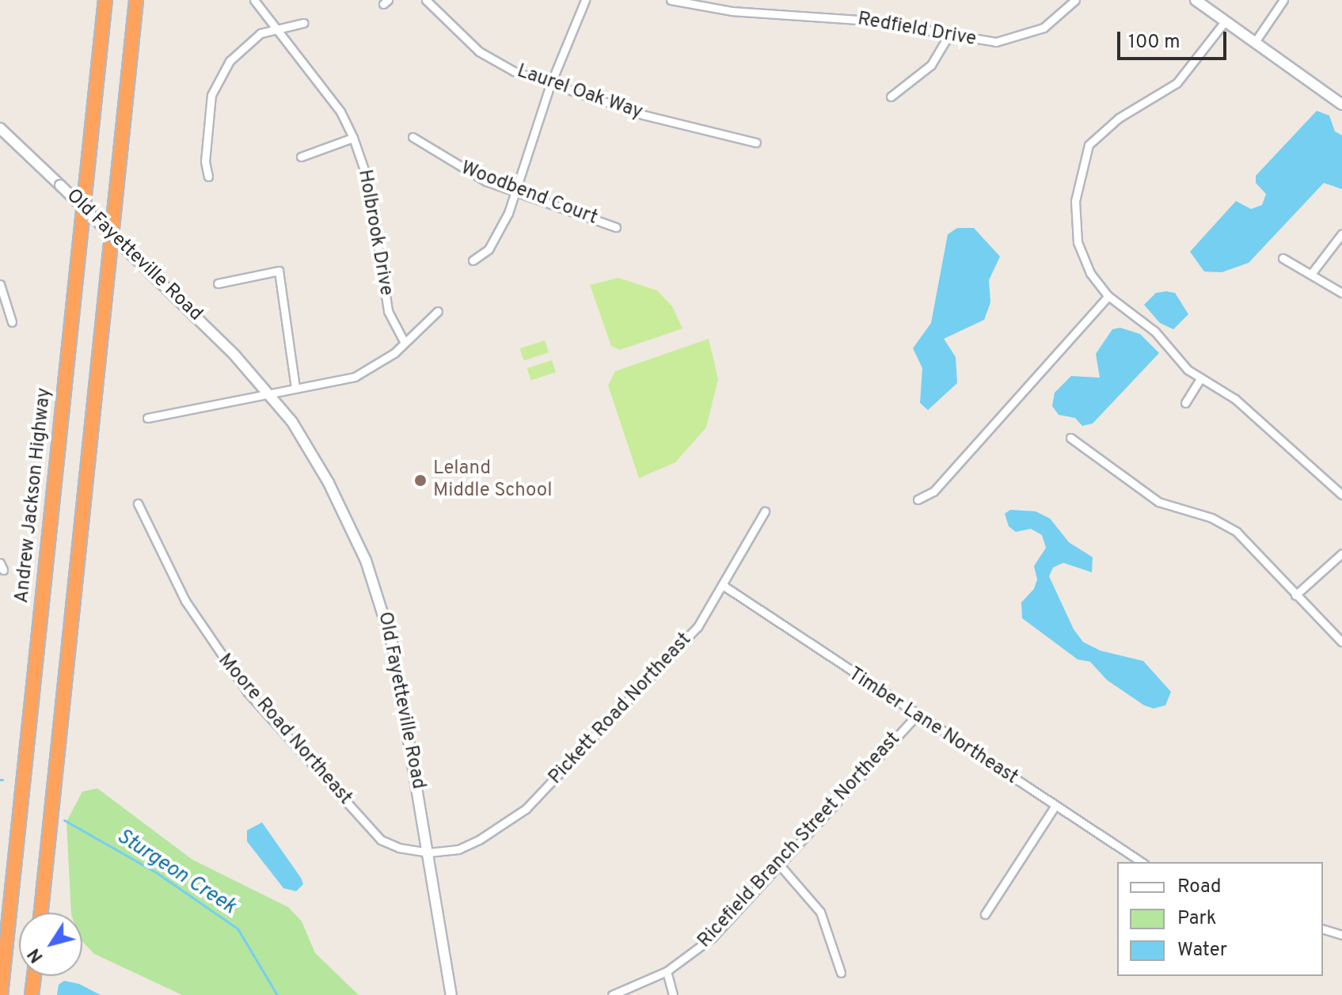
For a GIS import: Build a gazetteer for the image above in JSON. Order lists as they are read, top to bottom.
{
  "streets": {
    "highway": ["Andrew Jackson Highway"],
    "street": [
      "Redfield Drive",
      "Laurel Oak Way",
      "Woodbend Court",
      "Holbrook Drive",
      "Old Fayetteville Road",
      "Pickett Road Northeast",
      "Timber Lane Northeast",
      "Moore Road Northeast",
      "Ricefield Branch Street Northeast"
    ]
  },
  "crossings": [
    ["Old Fayetteville Road", "Pickett Road Northeast"],
    ["Old Fayetteville Road", "Moore Road Northeast"],
    ["Pickett Road Northeast", "Timber Lane Northeast"],
    ["Pickett Road Northeast", "Moore Road Northeast"],
    ["Timber Lane Northeast", "Ricefield Branch Street Northeast"]
  ],
  "water": ["Sturgeon Creek"],
  "places": ["Leland Middle School"],
  "legend": ["Road", "Park", "Water"],
  "scale_bar": "100 m",
  "north": "bottom left"
}
